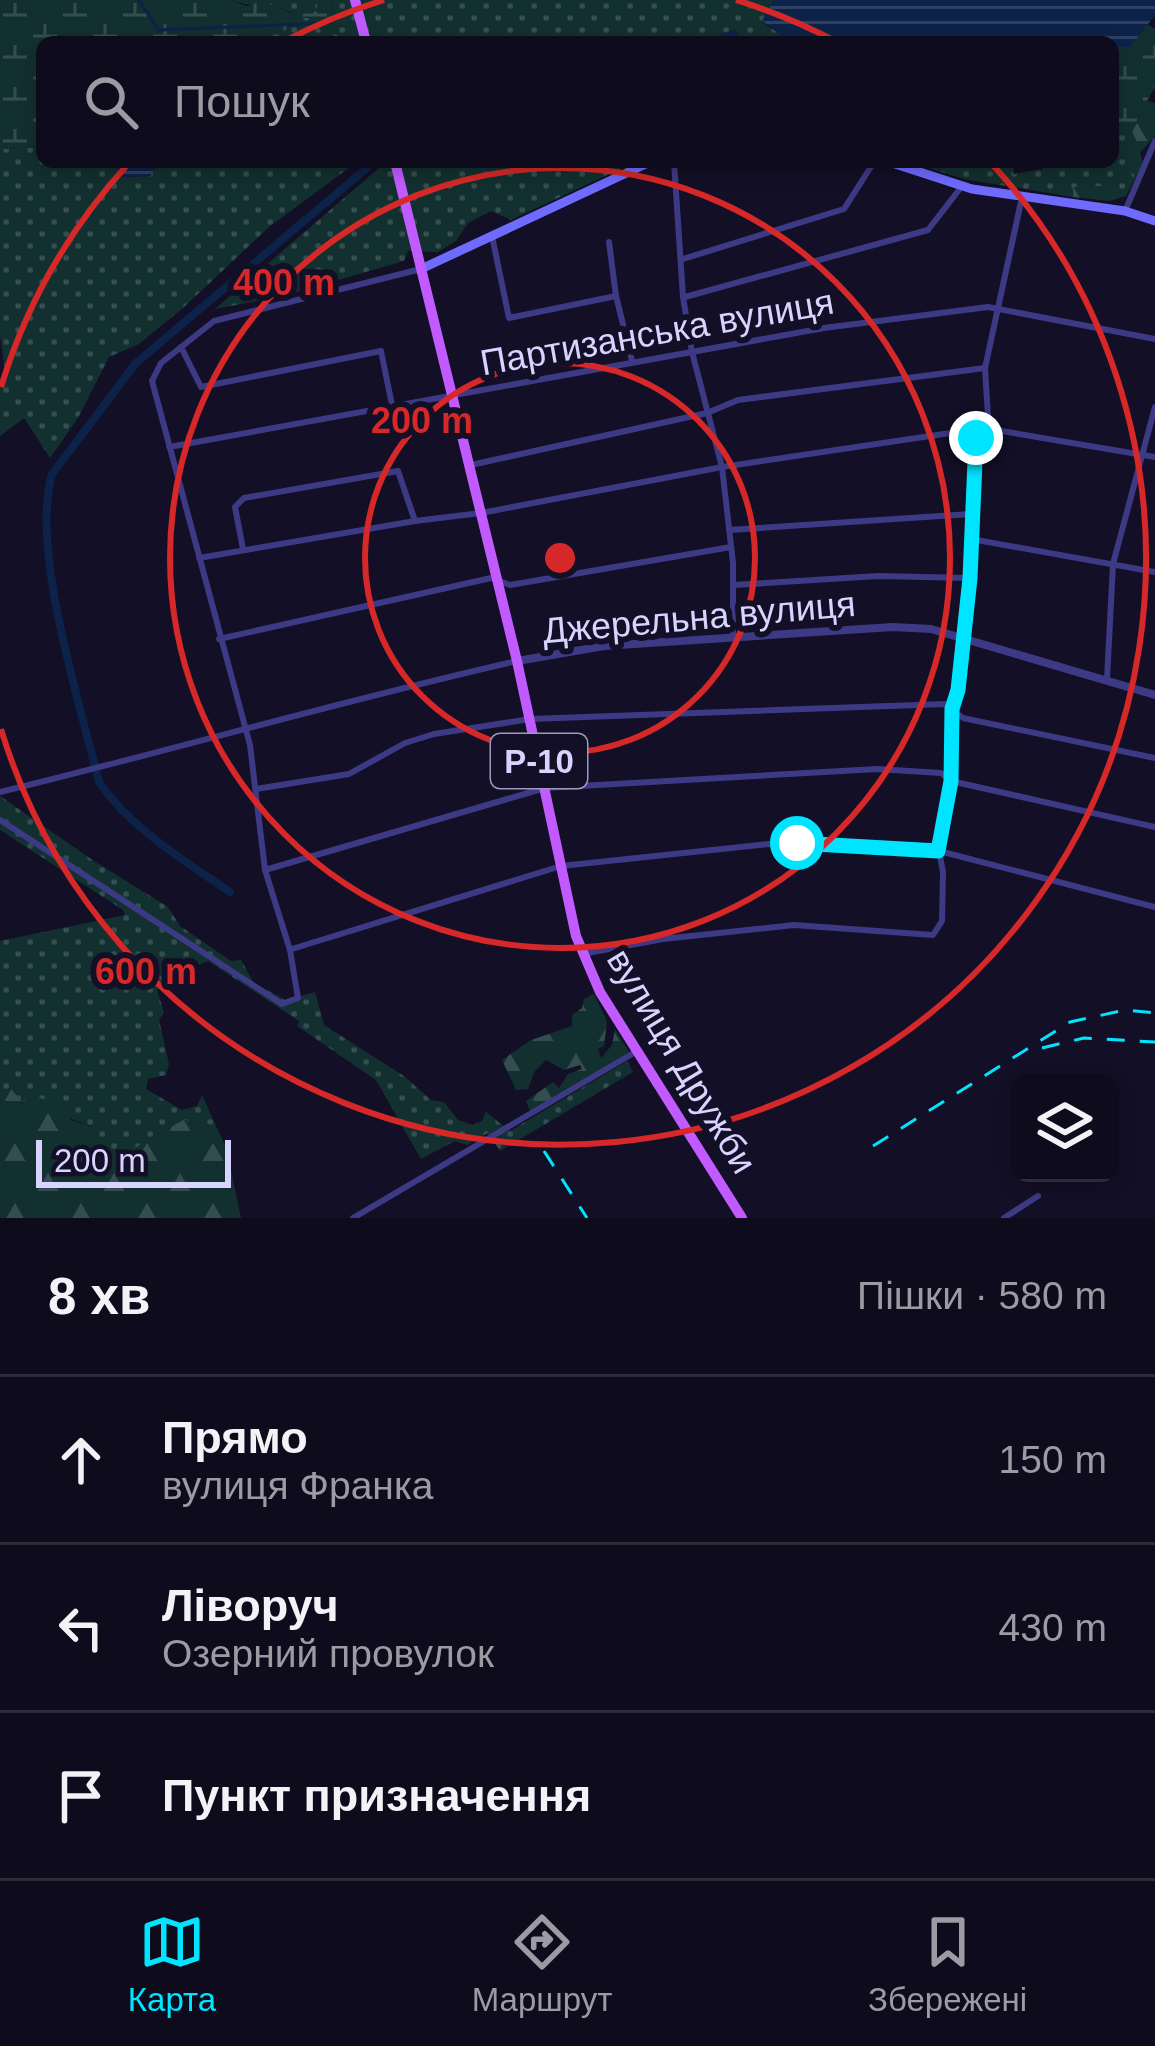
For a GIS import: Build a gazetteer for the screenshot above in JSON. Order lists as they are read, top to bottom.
{
  "streets": {
    "main road": ["Р-10", "вулиця Дружби"],
    "street": ["Партизанська вулиця", "Джерельна вулиця"]
  },
  "crossings": [
    ["Партизанська вулиця", "вулиця Дружби"],
    ["Джерельна вулиця", "вулиця Дружби"]
  ],
  "scale_bar": "200 m",
  "page": {
    "search": "Пошук",
    "scale": "200 m",
    "heading": ["8 хв", "Пішки · 580 m"],
    "list": [
      ["Прямо", "вулиця Франка", "150 m"],
      ["Ліворуч", "Озерний провулок", "430 m"],
      "Пункт призначення"
    ],
    "nav": ["Карта", "Маршрут", "Збережені"]
  },
  "rings": ["400 m", "200 m", "600 m"]
}
